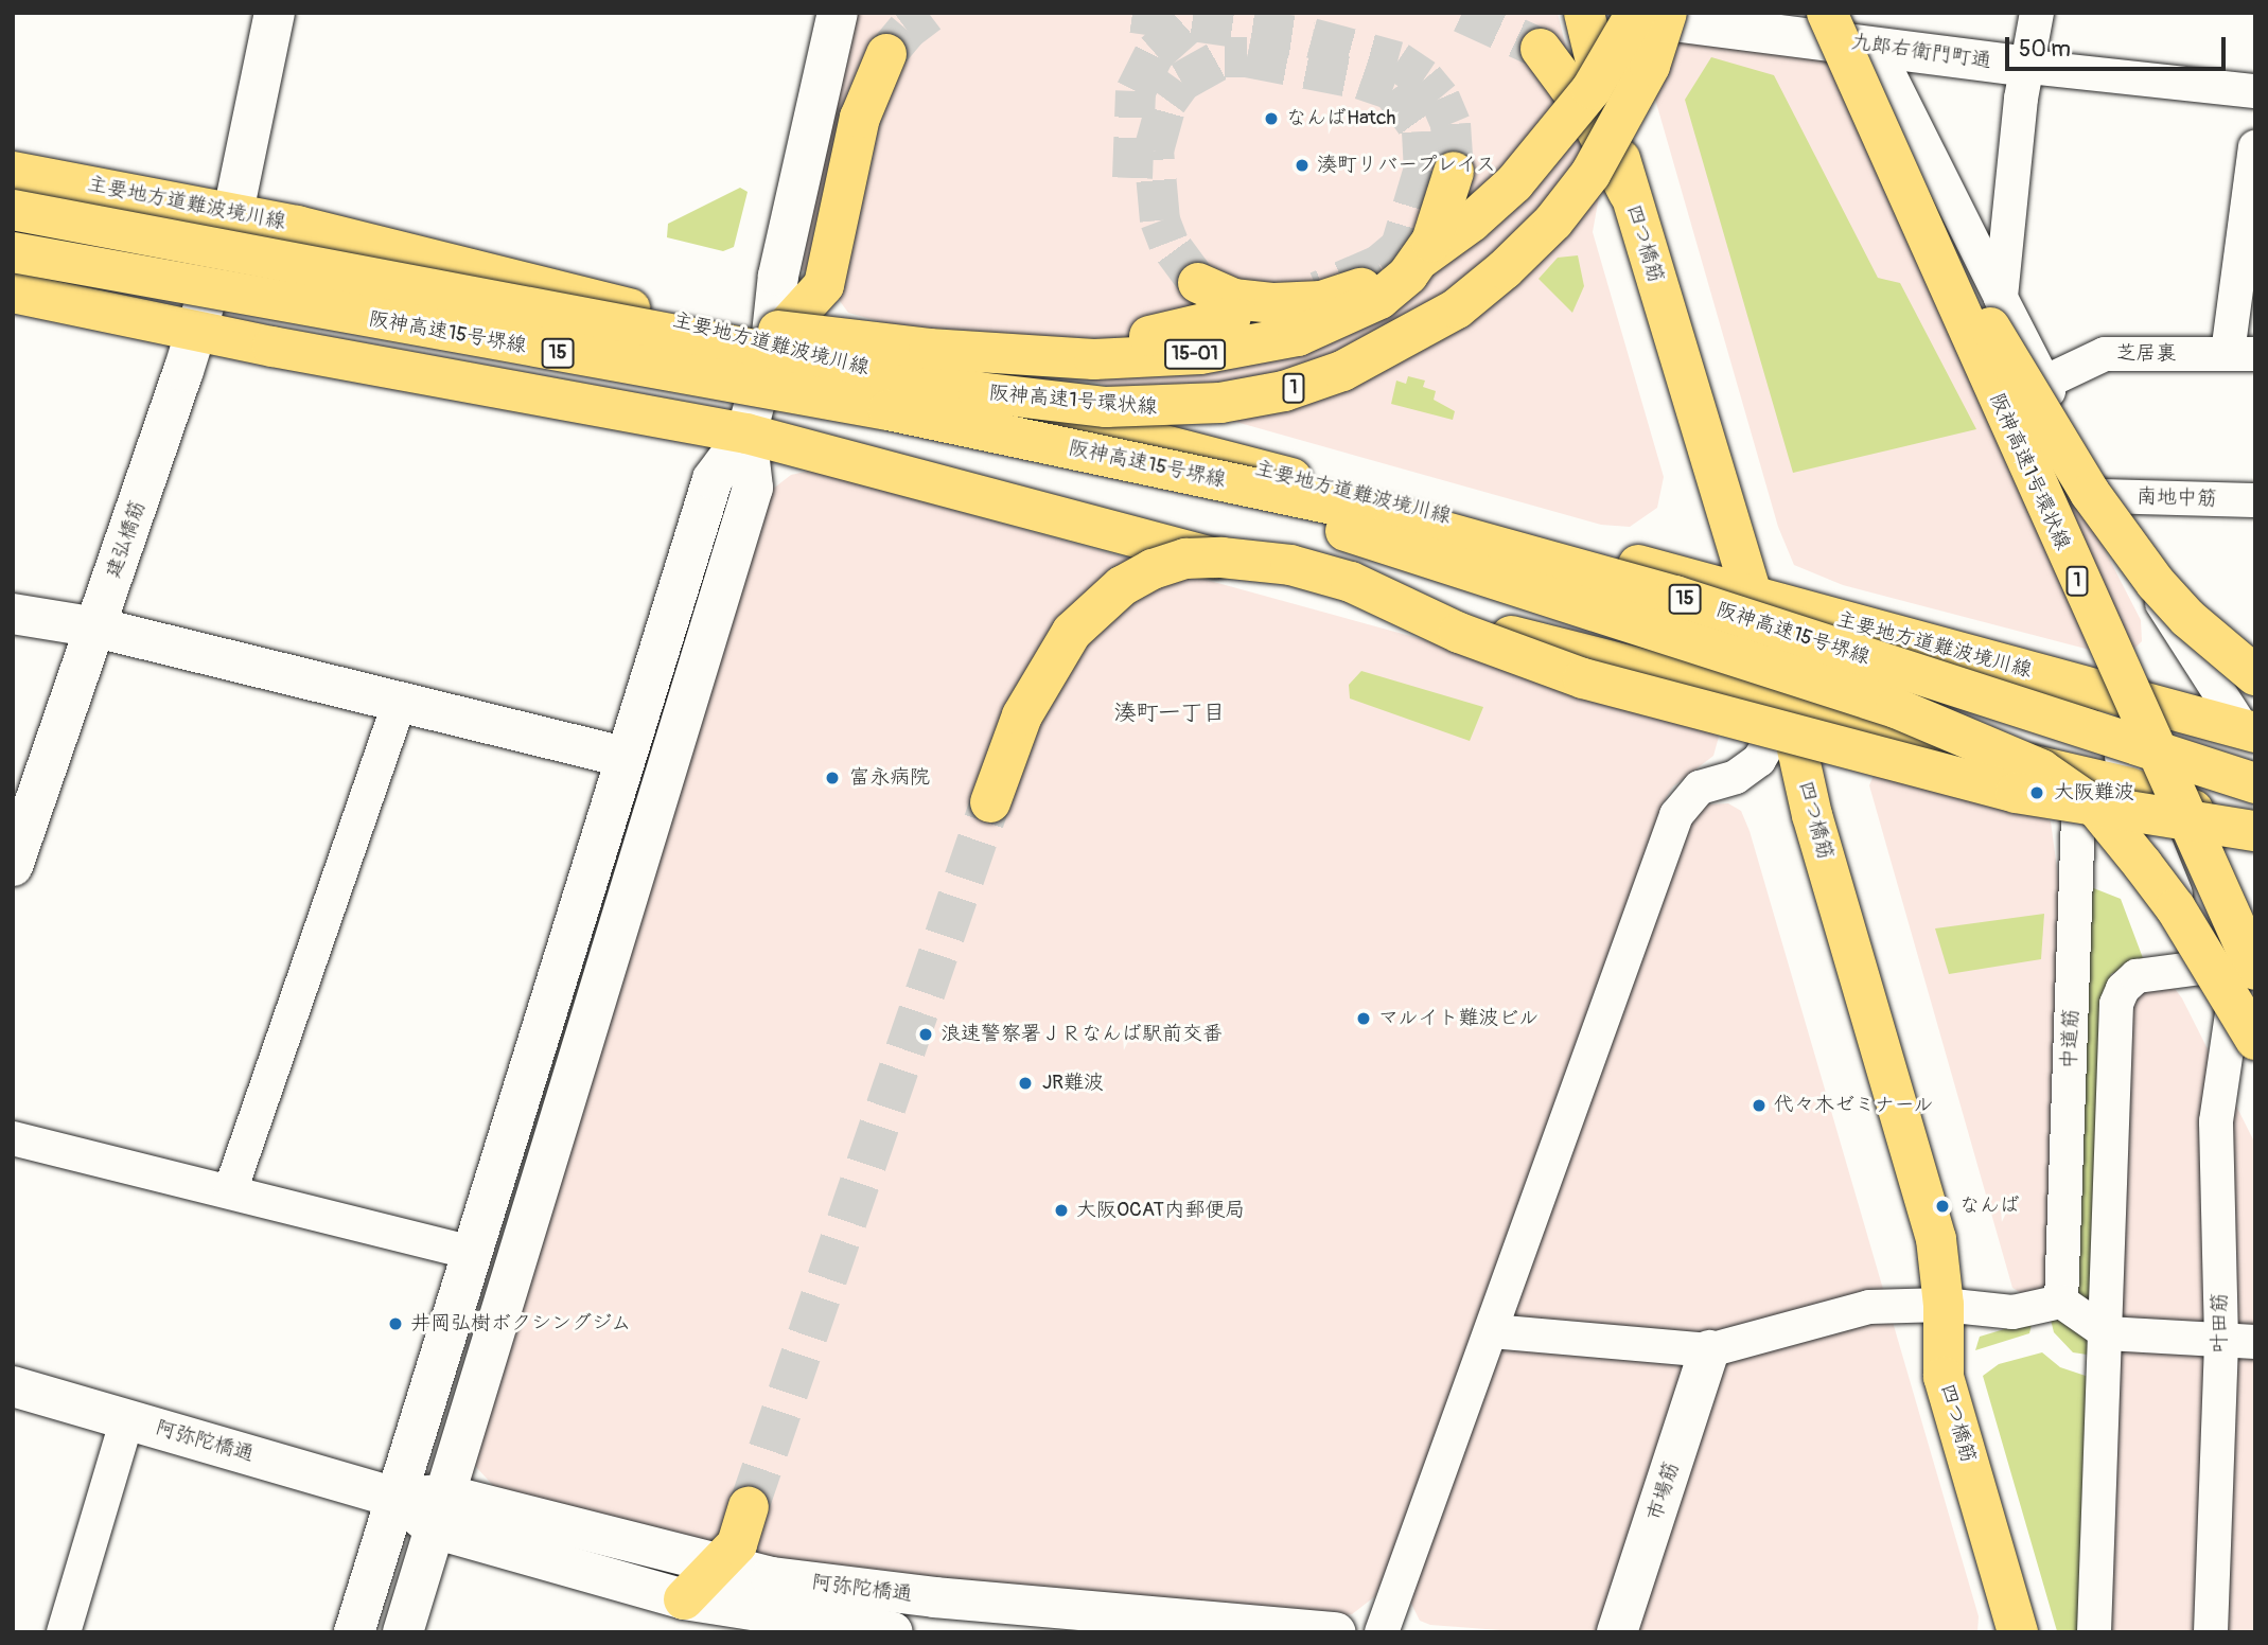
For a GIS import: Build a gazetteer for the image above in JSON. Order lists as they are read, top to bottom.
{
  "streets": {
    "main road": [
      "主要地方道難波境川線",
      "四つ橋筋",
      "阪神高速15号堺線",
      "15",
      "15-01",
      "1",
      "阪神高速1号環状線"
    ],
    "street": [
      "九郎右衛門町通",
      "芝居裏",
      "南地中筋",
      "建弘橋筋",
      "中道筋",
      "叶田筋",
      "阿弥陀橋通",
      "市場筋"
    ]
  },
  "crossings": [
    ["九郎右衛門町通", "四つ橋筋"],
    ["主要地方道難波境川線", "四つ橋筋"],
    ["主要地方道難波境川線", "阪神高速15号堺線"],
    ["主要地方道難波境川線", "阪神高速1号環状線"],
    ["主要地方道難波境川線", "建弘橋筋"],
    ["阪神高速15号堺線", "15-01"],
    ["阪神高速15号堺線", "阪神高速1号環状線"],
    ["1", "阪神高速1号環状線"]
  ],
  "districts": ["湊町一丁目"],
  "places": [
    "なんばHatch",
    "湊町リバープレイス",
    "富永病院",
    "大阪難波",
    "マルイト難波ビル",
    "浪速警察署ＪＲなんば駅前交番",
    "JR難波",
    "代々木ゼミナール",
    "なんば",
    "大阪OCAT内郵便局",
    "井岡弘樹ボクシングジム"
  ],
  "scale_bar": "50 m"
}
